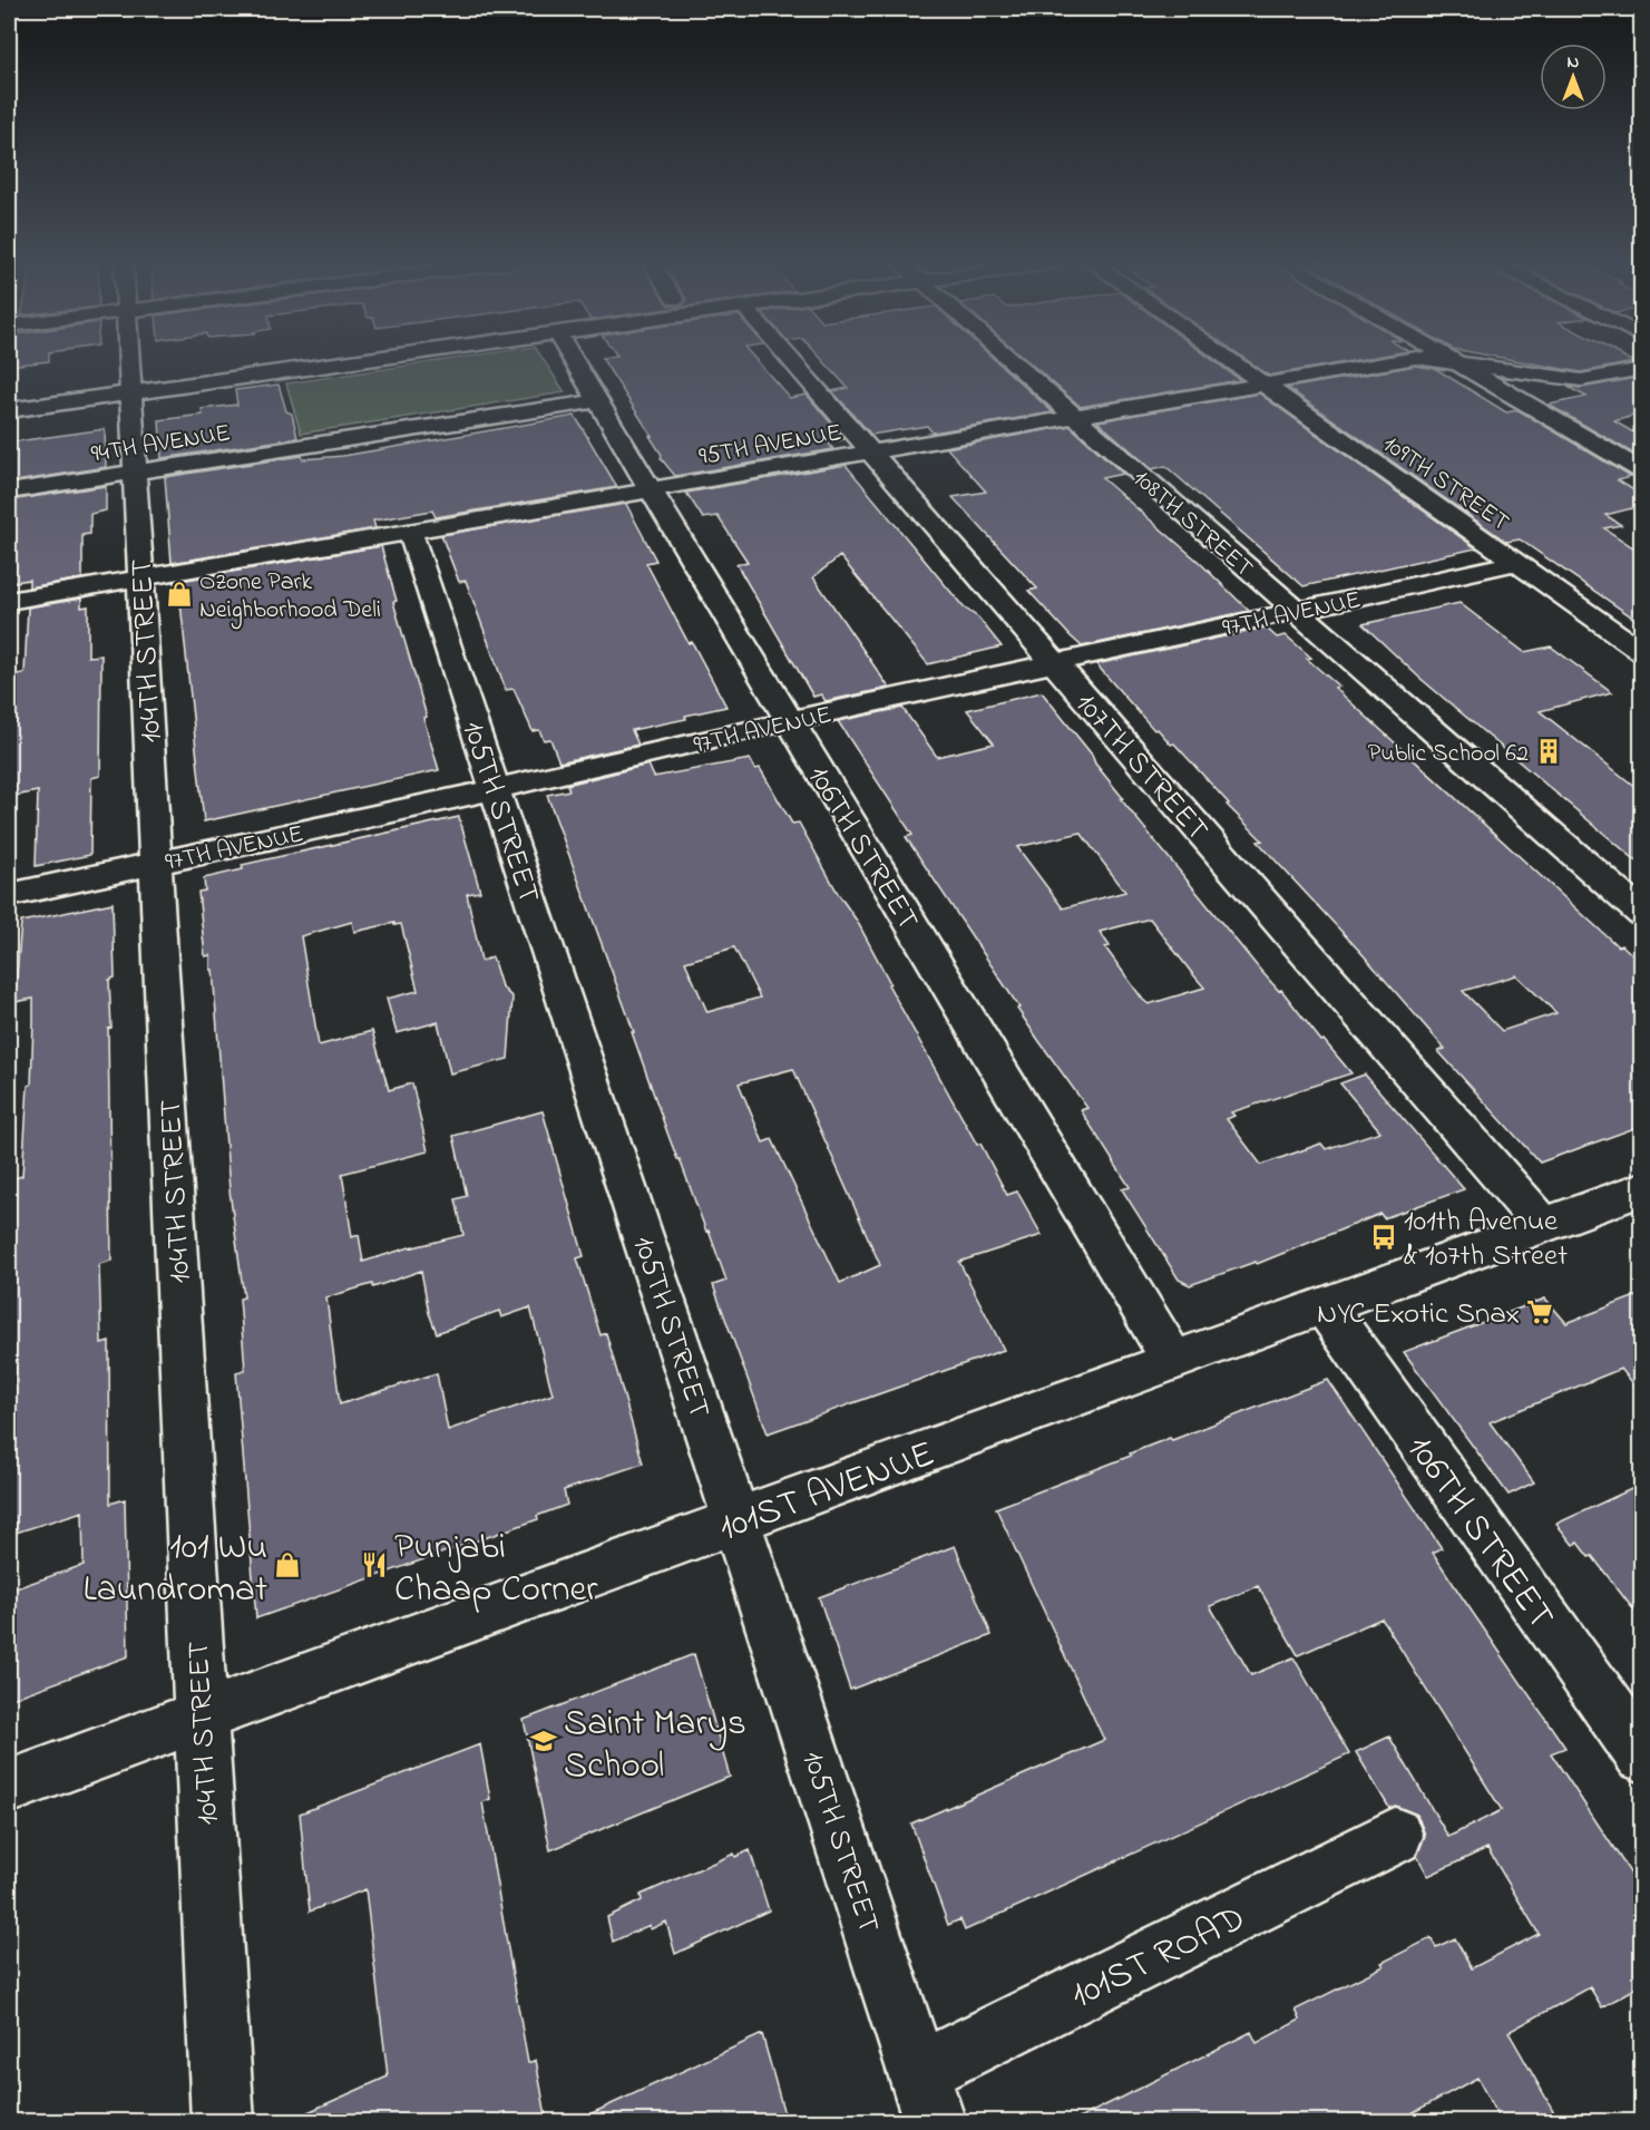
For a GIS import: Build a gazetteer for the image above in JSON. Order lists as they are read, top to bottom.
{
  "streets": {
    "street": [
      "94TH AVENUE",
      "95TH AVENUE",
      "109TH STREET",
      "108TH STREET",
      "97TH AVENUE",
      "104TH STREET",
      "107TH STREET",
      "105TH STREET",
      "106TH STREET",
      "101ST AVENUE",
      "101ST ROAD"
    ]
  },
  "crossings": [
    ["94TH AVENUE", "104TH STREET"],
    ["94TH AVENUE", "106TH STREET"],
    ["95TH AVENUE", "109TH STREET"],
    ["95TH AVENUE", "108TH STREET"],
    ["95TH AVENUE", "104TH STREET"],
    ["95TH AVENUE", "107TH STREET"],
    ["95TH AVENUE", "105TH STREET"],
    ["95TH AVENUE", "106TH STREET"],
    ["109TH STREET", "97TH AVENUE"],
    ["108TH STREET", "97TH AVENUE"],
    ["97TH AVENUE", "104TH STREET"],
    ["97TH AVENUE", "107TH STREET"],
    ["97TH AVENUE", "105TH STREET"],
    ["97TH AVENUE", "106TH STREET"],
    ["104TH STREET", "101ST AVENUE"],
    ["107TH STREET", "101ST AVENUE"],
    ["105TH STREET", "101ST AVENUE"],
    ["105TH STREET", "101ST ROAD"],
    ["106TH STREET", "101ST AVENUE"]
  ],
  "places": {
    "shop": ["Ozone Park Neighborhood Deli", "101 Wu Laundromat"],
    "building": ["Public School 62"],
    "bus stop": ["101th Avenue & 107th Street"],
    "supermarket": ["NYC Exotic Snax"],
    "restaurant": ["Punjabi Chaap Corner"],
    "school or university": ["Saint Marys School"]
  },
  "north": "top"
}
